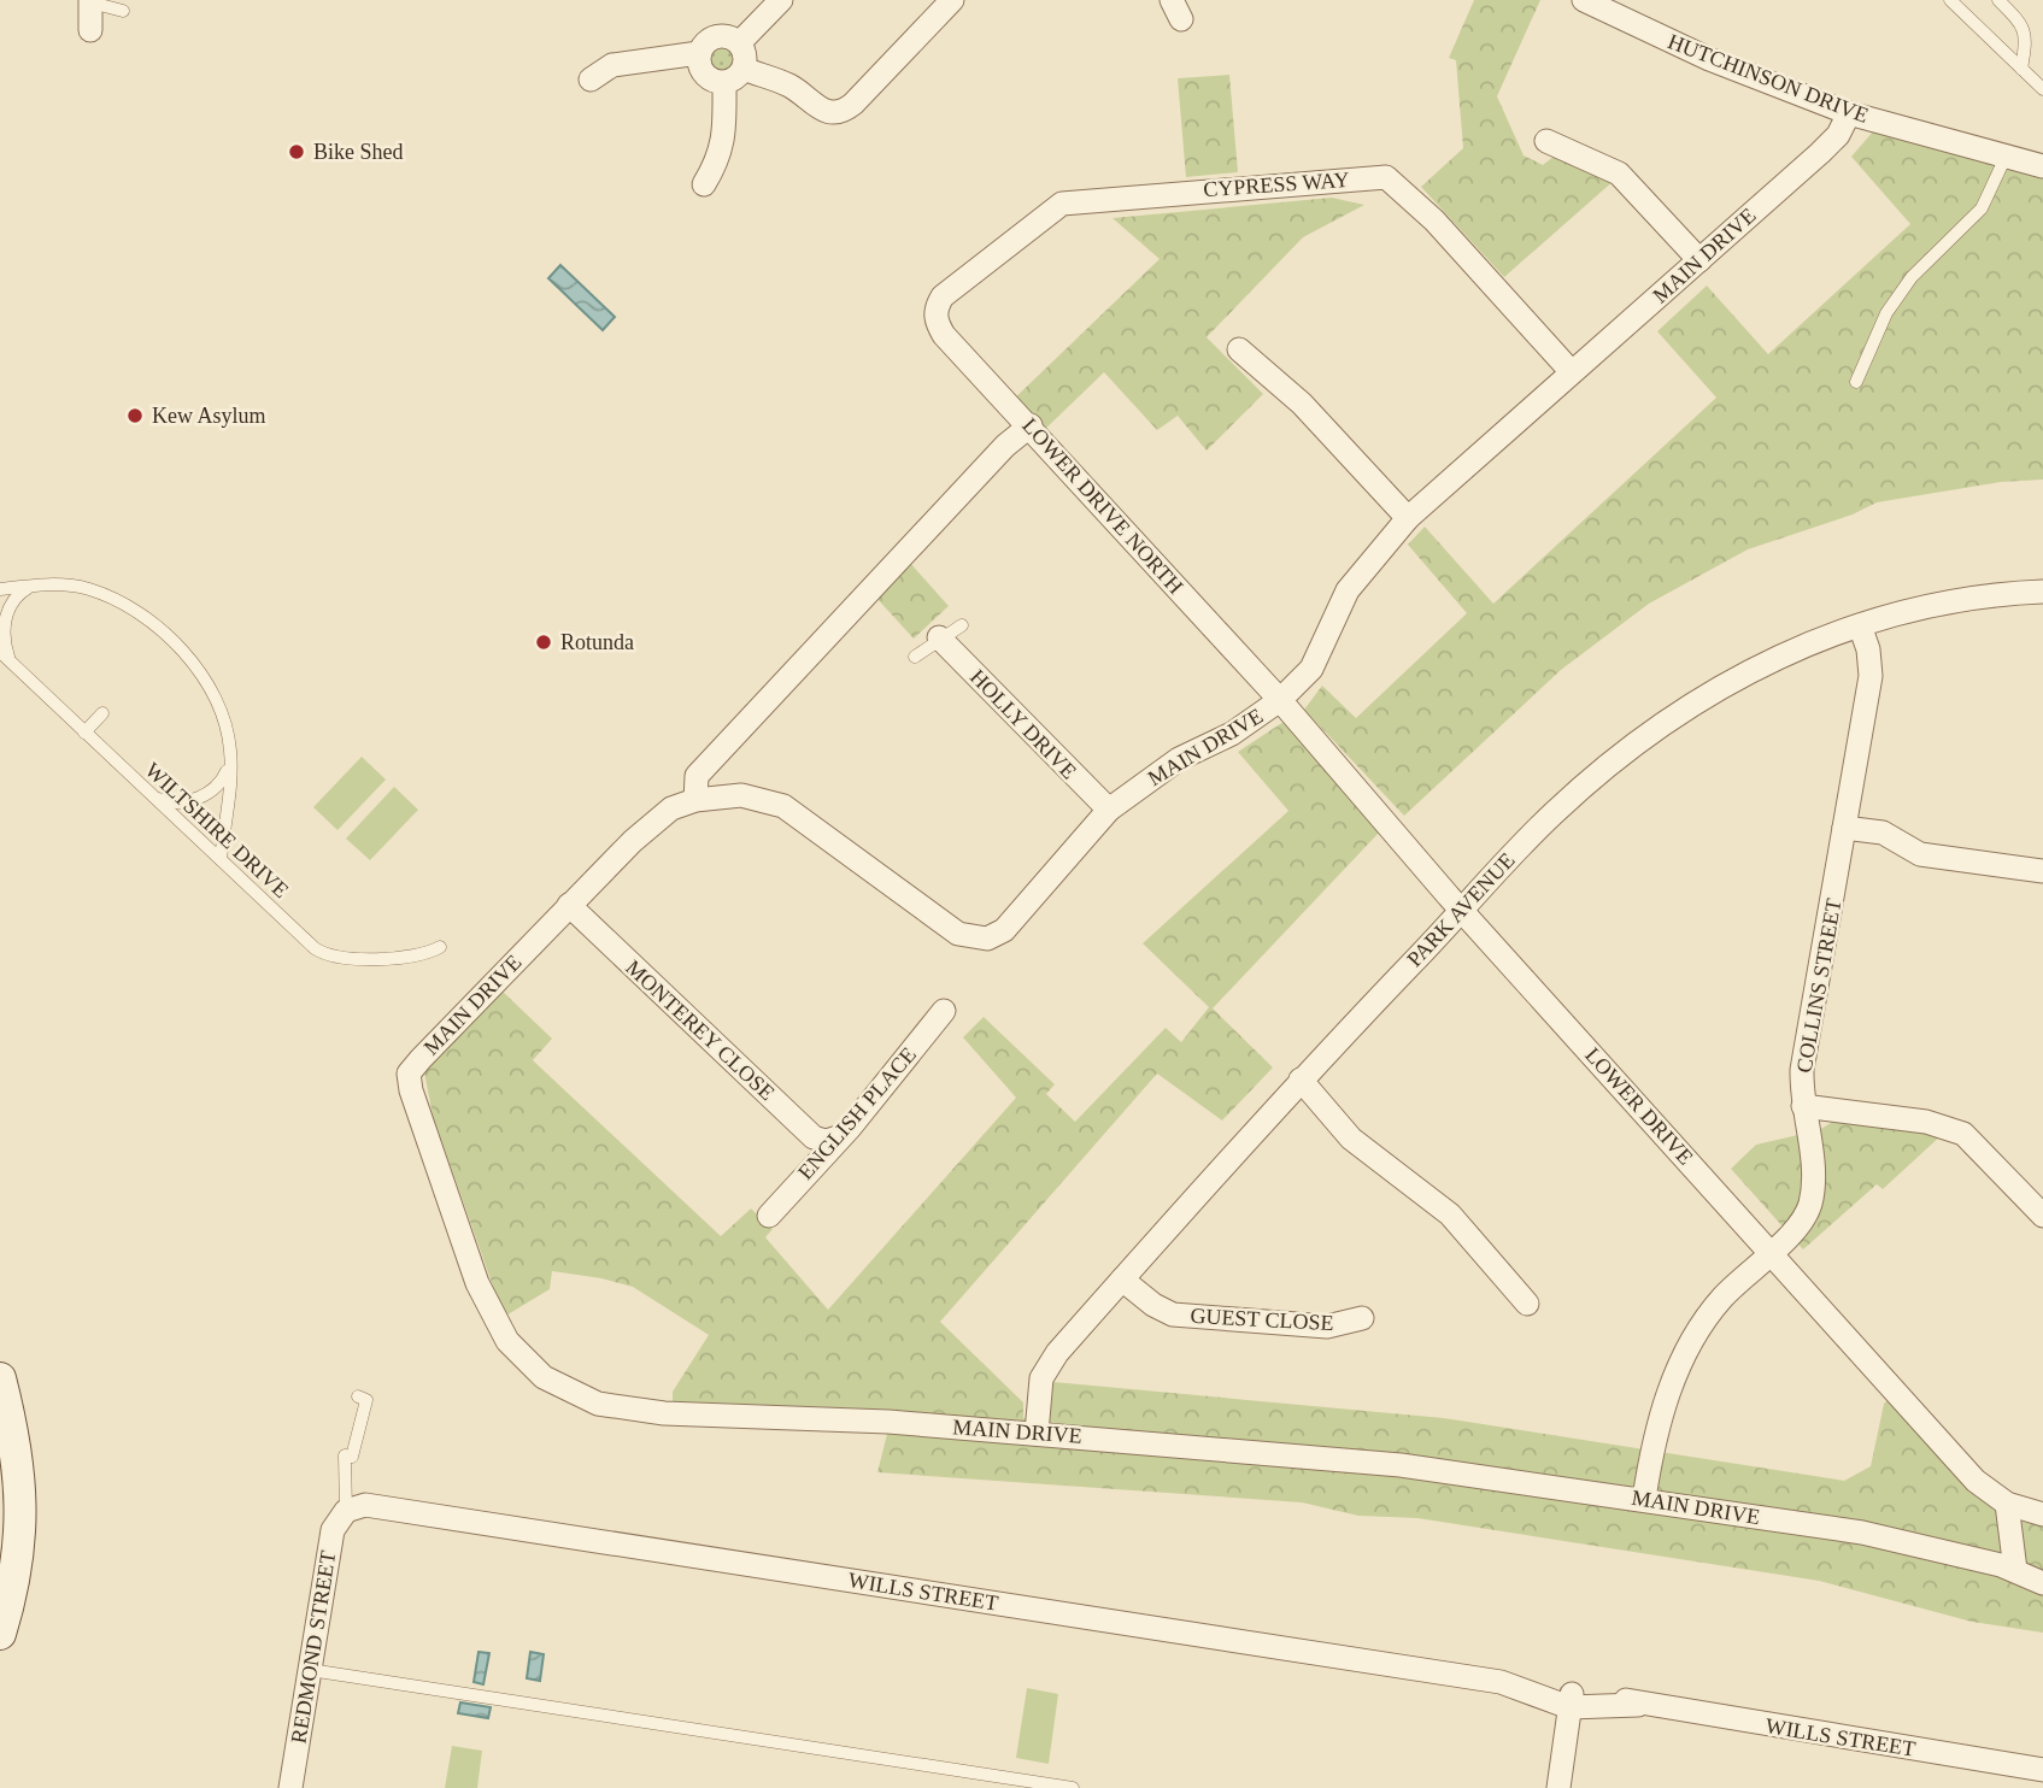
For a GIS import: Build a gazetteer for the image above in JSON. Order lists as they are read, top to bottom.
{
  "streets": {
    "street": [
      "HUTCHINSON DRIVE",
      "CYPRESS WAY",
      "MAIN DRIVE",
      "LOWER DRIVE NORTH",
      "HOLLY DRIVE",
      "PARK AVENUE",
      "COLLINS STREET",
      "MONTEREY CLOSE",
      "LOWER DRIVE",
      "ENGLISH PLACE",
      "GUEST CLOSE",
      "WILLS STREET",
      "REDMOND STREET"
    ],
    "lane": ["WILTSHIRE DRIVE"]
  },
  "crossings": [
    ["HUTCHINSON DRIVE", "MAIN DRIVE"],
    ["CYPRESS WAY", "MAIN DRIVE"],
    ["CYPRESS WAY", "LOWER DRIVE NORTH"],
    ["MAIN DRIVE", "LOWER DRIVE NORTH"],
    ["MAIN DRIVE", "HOLLY DRIVE"],
    ["MAIN DRIVE", "PARK AVENUE"],
    ["MAIN DRIVE", "COLLINS STREET"],
    ["MAIN DRIVE", "MONTEREY CLOSE"],
    ["MAIN DRIVE", "LOWER DRIVE"],
    ["LOWER DRIVE NORTH", "LOWER DRIVE"],
    ["PARK AVENUE", "COLLINS STREET"],
    ["PARK AVENUE", "LOWER DRIVE"],
    ["PARK AVENUE", "GUEST CLOSE"],
    ["COLLINS STREET", "LOWER DRIVE"],
    ["MONTEREY CLOSE", "ENGLISH PLACE"],
    ["WILLS STREET", "REDMOND STREET"]
  ],
  "places": ["Bike Shed", "Kew Asylum", "Rotunda"]
}
